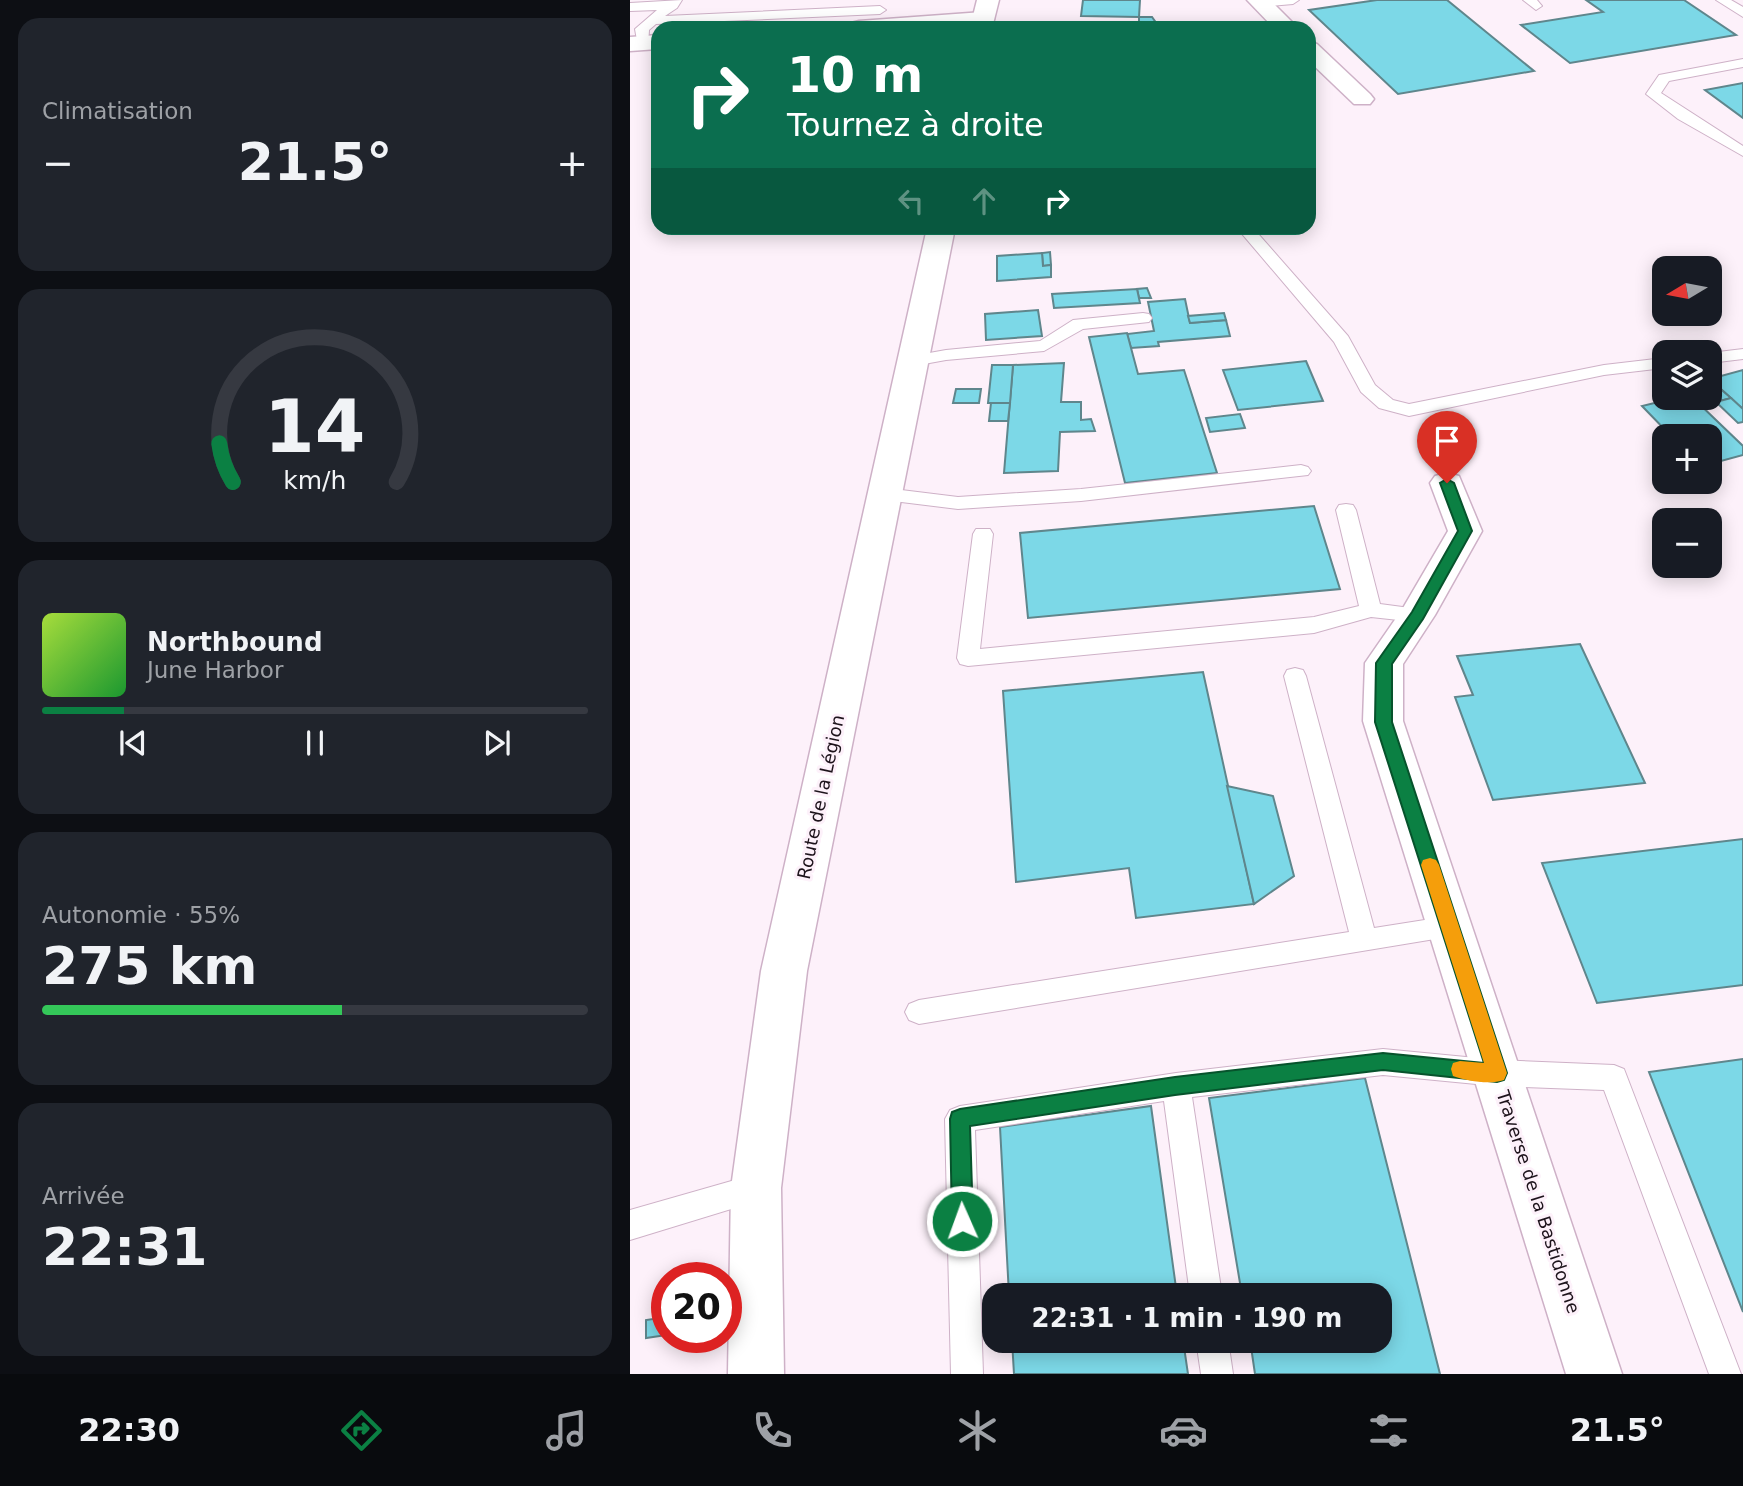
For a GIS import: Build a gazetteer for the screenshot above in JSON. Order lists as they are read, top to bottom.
{
  "streets": {
    "street": ["Route de la Légion", "Traverse de la Bastidonne"]
  },
  "north": "left",
  "page": {
    "tile": [
      "Climatisation",
      ["Autonomie · 55%", "275 km"],
      ["Arrivée", "22:31"]
    ],
    "turn": ["10 m", "Tournez à droite"],
    "heat": ["−", "21.5°", "+"],
    "map_buttons": ["+", "−"],
    "song": ["Northbound", "June Harbor"],
    "limit": "20",
    "trip": "22:31 · 1 min · 190 m",
    "tabs": ["22:30", "21.5°"],
    "gauge": ["14", "km/h"]
  }
}
